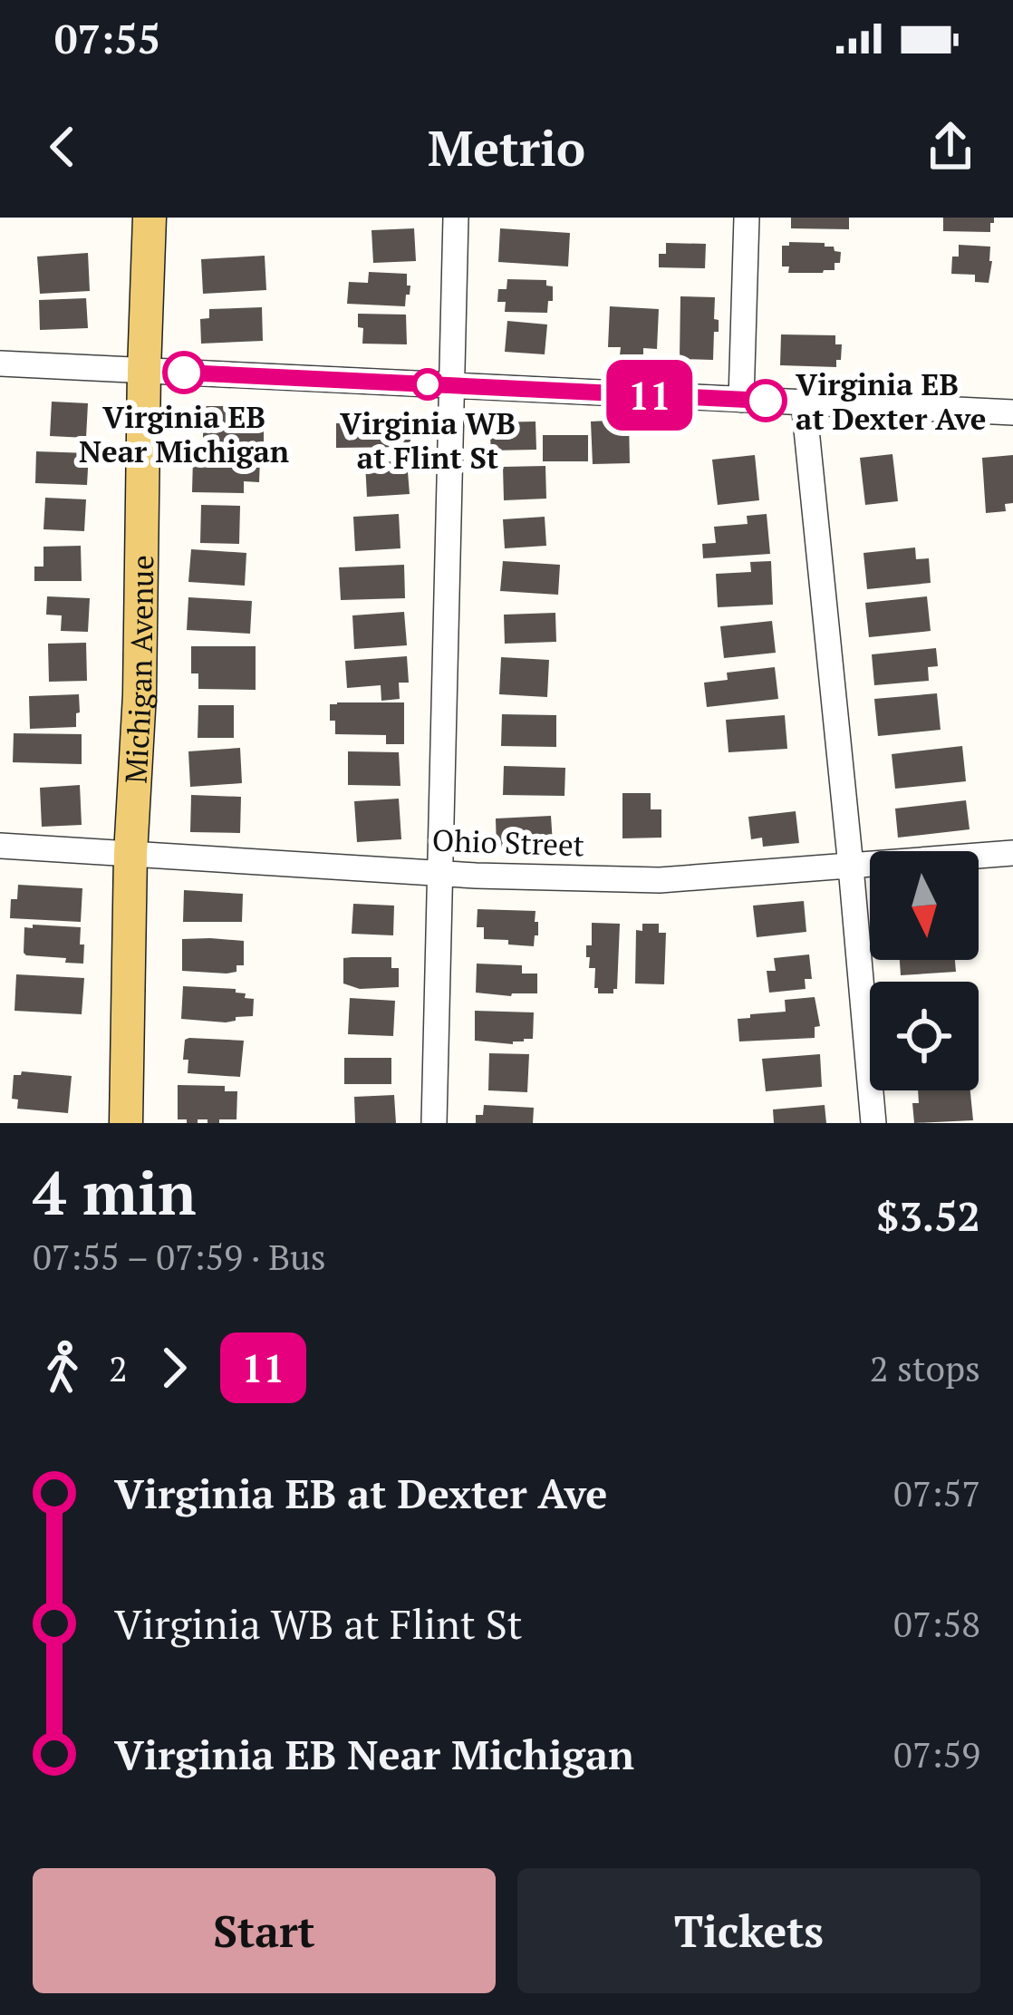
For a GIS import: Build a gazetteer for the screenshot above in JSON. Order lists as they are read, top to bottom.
{
  "streets": {
    "main road": ["Michigan Avenue"],
    "street": ["Ohio Street"]
  },
  "crossings": [
    ["Michigan Avenue", "Ohio Street"]
  ],
  "places": ["Virginia EB Near Michigan", "Virginia WB at Flint St", "Virginia EB at Dexter Ave"],
  "lines": ["bus line 11"],
  "north": "bottom",
  "page": {
    "status": "07:55",
    "header": "Metrio",
    "on_map": "11",
    "heading": ["4 min", "07:55 – 07:59 · Bus", "$3.52"],
    "legs": ["2", "11", "2 stops"],
    "list": [
      {
        "name": "Virginia EB at Dexter Ave",
        "value": "07:57"
      },
      {
        "name": "Virginia WB at Flint St",
        "value": "07:58"
      },
      {
        "name": "Virginia EB Near Michigan",
        "value": "07:59"
      }
    ],
    "buttons": ["Start", "Tickets"]
  }
}
